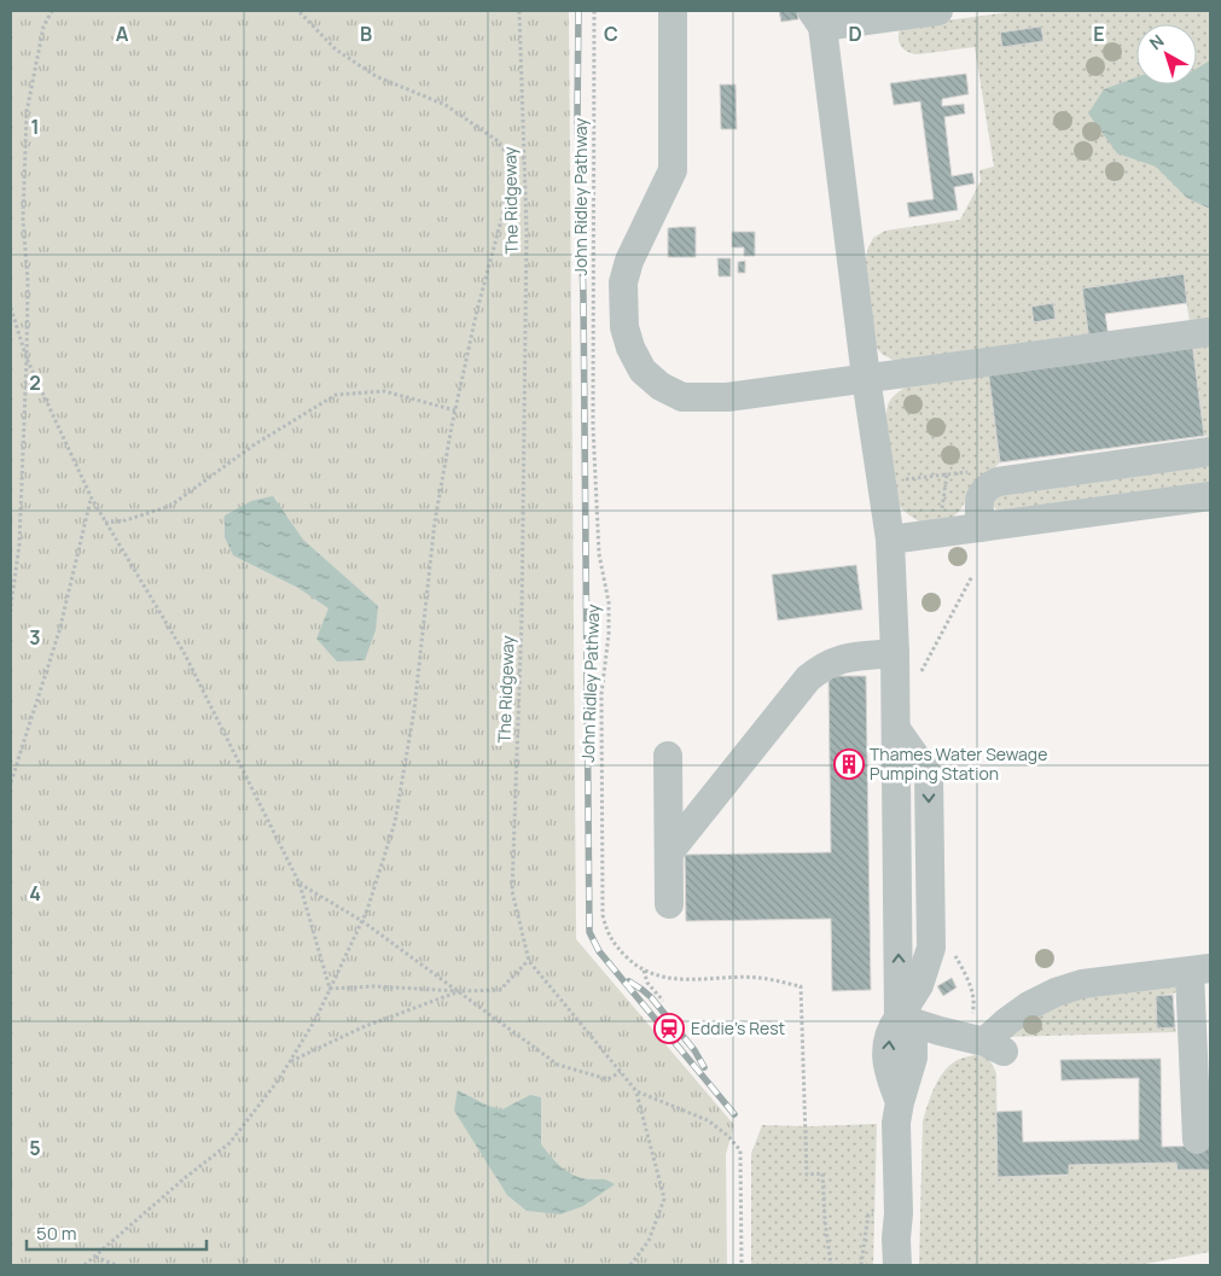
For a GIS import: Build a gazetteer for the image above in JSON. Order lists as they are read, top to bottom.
{
  "streets": {
    "path": ["John Ridley Pathway", "The Ridgeway"]
  },
  "places": {
    "building": ["Thames Water Sewage Pumping Station"],
    "station": ["Eddie's Rest"]
  },
  "scale_bar": "50 m",
  "north": "top left",
  "grid": {
    "columns": [
      "A",
      "B",
      "C",
      "D",
      "E"
    ],
    "rows": [
      "1",
      "2",
      "3",
      "4",
      "5"
    ]
  }
}
